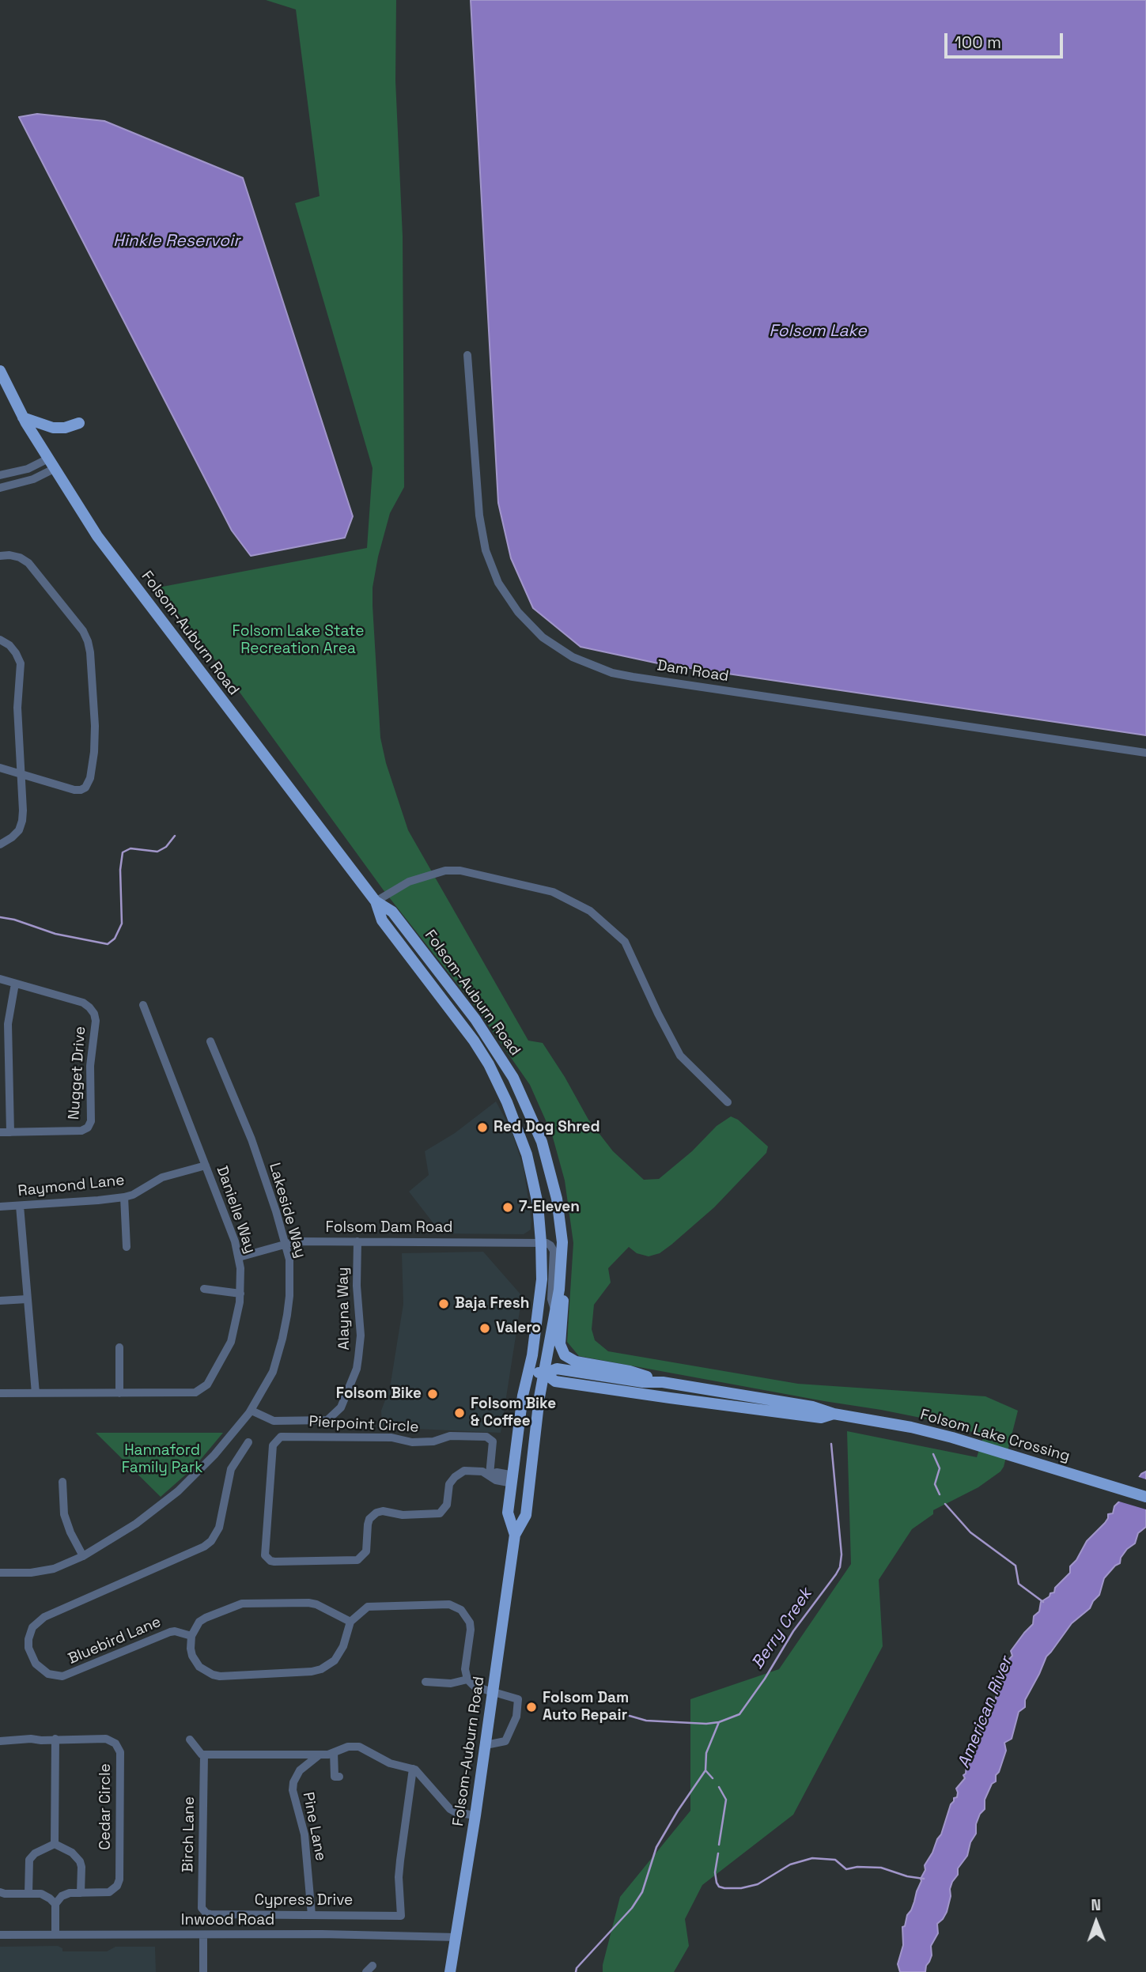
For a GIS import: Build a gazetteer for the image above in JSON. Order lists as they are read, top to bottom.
{
  "streets": {
    "main road": ["Folsom-Auburn Road", "Folsom Lake Crossing"],
    "street": [
      "Dam Road",
      "Nugget Drive",
      "Raymond Lane",
      "Danielle Way",
      "Lakeside Way",
      "Folsom Dam Road",
      "Alayna Way",
      "Pierpoint Circle",
      "Bluebird Lane",
      "Cedar Circle",
      "Pine Lane",
      "Birch Lane",
      "Cypress Drive",
      "Inwood Road"
    ]
  },
  "crossings": [
    ["Folsom-Auburn Road", "Folsom Dam Road"],
    ["Folsom-Auburn Road", "Pierpoint Circle"],
    ["Folsom-Auburn Road", "Folsom Lake Crossing"],
    ["Folsom-Auburn Road", "Inwood Road"],
    ["Raymond Lane", "Danielle Way"],
    ["Danielle Way", "Folsom Dam Road"],
    ["Lakeside Way", "Folsom Dam Road"],
    ["Lakeside Way", "Alayna Way"],
    ["Folsom Dam Road", "Alayna Way"],
    ["Pine Lane", "Cypress Drive"],
    ["Birch Lane", "Cypress Drive"]
  ],
  "water": [
    "Hinkle Reservoir",
    "Folsom Lake",
    "Berry Creek",
    "American River"
  ],
  "parks": ["Folsom Lake State Recreation Area", "Hannaford Family Park"],
  "places": [
    "Red Dog Shred",
    "7-Eleven",
    "Baja Fresh",
    "Valero",
    "Folsom Bike",
    "Folsom Bike & Coffee",
    "Folsom Dam Auto Repair"
  ],
  "scale_bar": "100 m",
  "north": "top"
}
